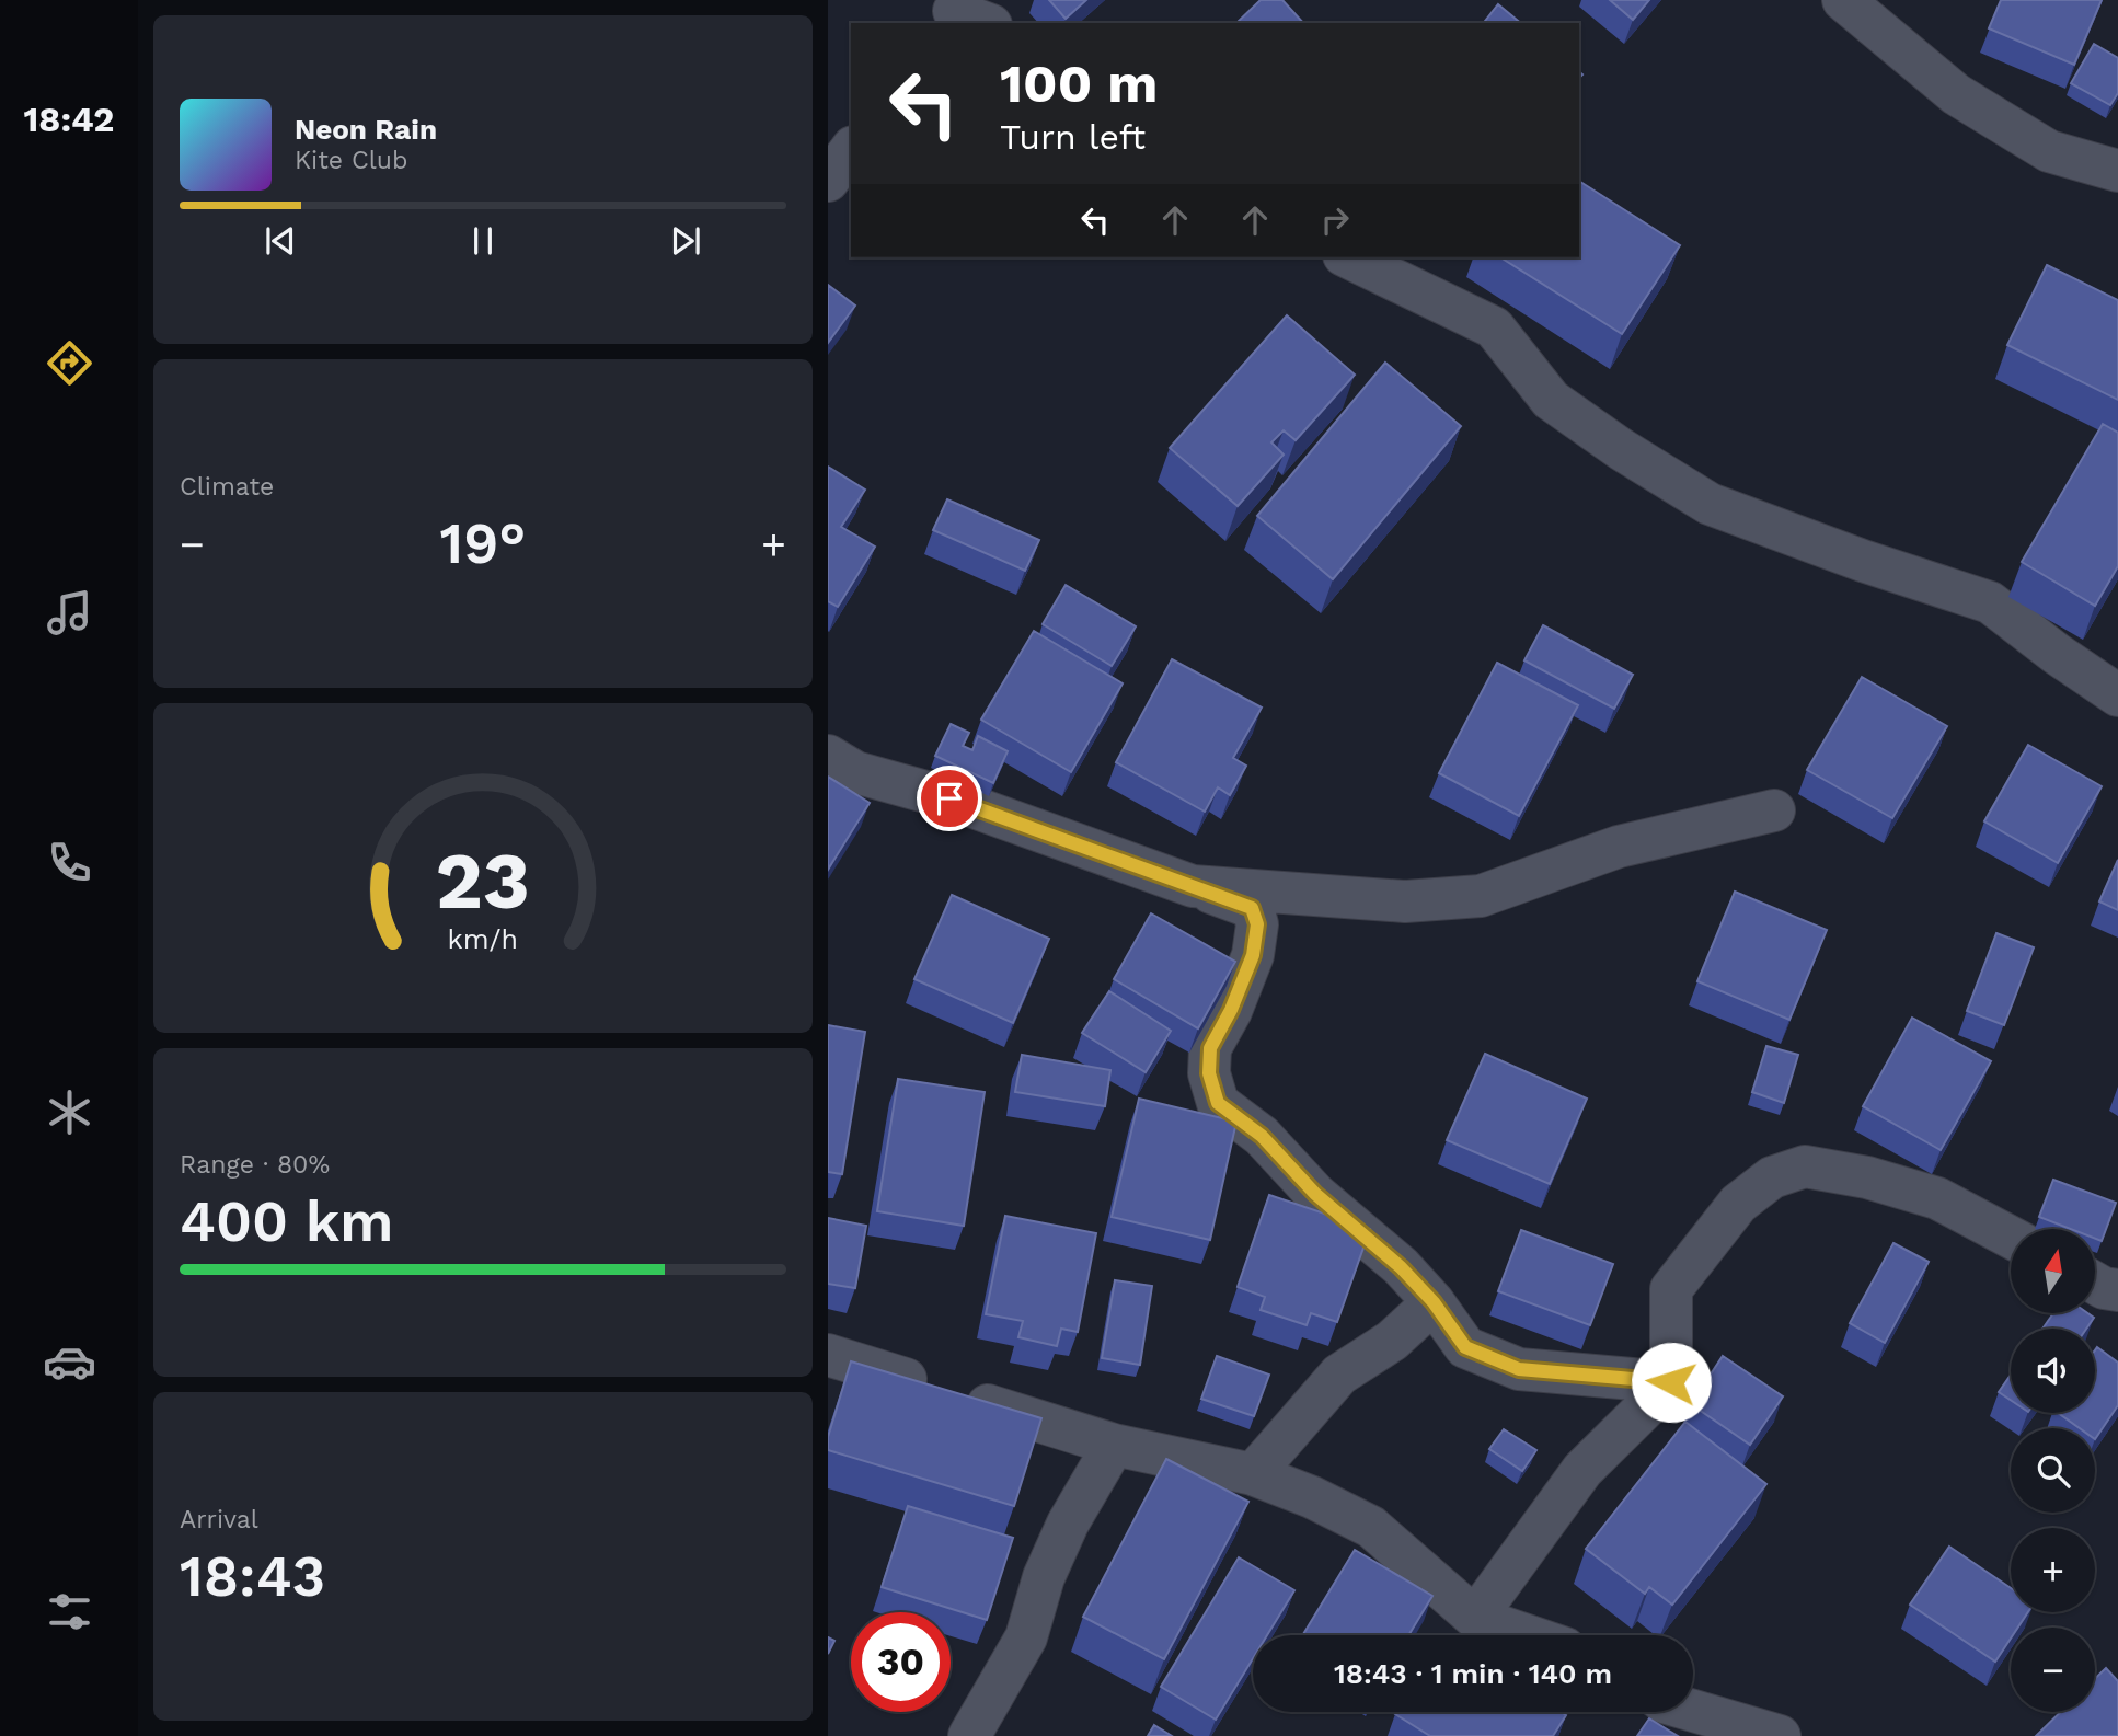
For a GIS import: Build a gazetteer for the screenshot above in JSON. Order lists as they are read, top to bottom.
{
  "north": "top",
  "page": {
    "tabs": "18:42",
    "turn": ["100 m", "Turn left"],
    "song": ["Neon Rain", "Kite Club"],
    "tile": [
      "Climate",
      ["Range · 80%", "400 km"],
      ["Arrival", "18:43"]
    ],
    "heat": ["−", "19°", "+"],
    "map_buttons": ["+", "−"],
    "limit": "30",
    "trip": "18:43 · 1 min · 140 m",
    "gauge": ["23", "km/h"]
  }
}
